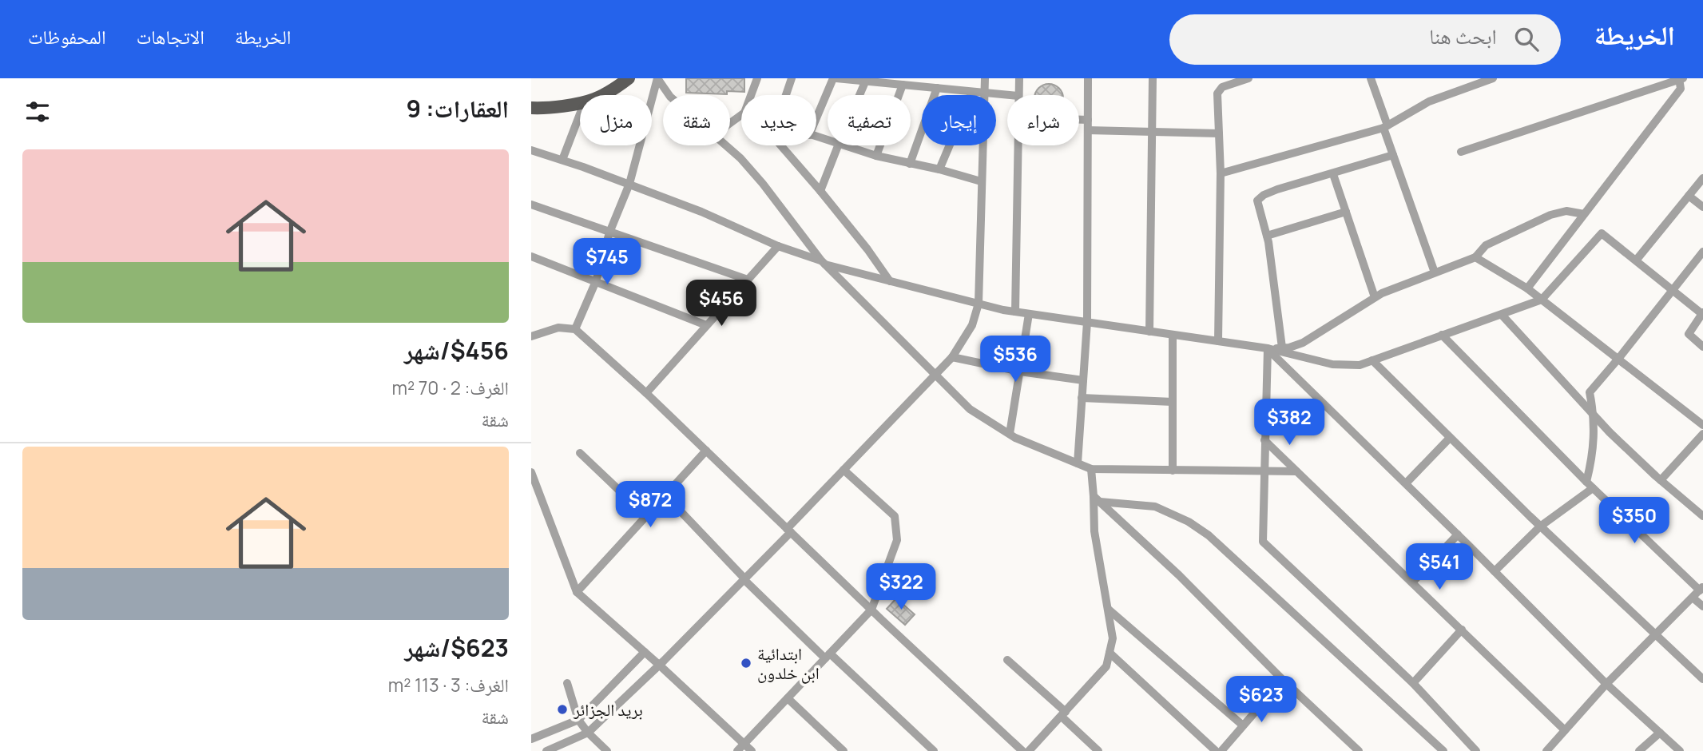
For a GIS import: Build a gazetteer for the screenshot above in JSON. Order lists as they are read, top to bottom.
{
  "places": ["ابتدائية ابن خلدون", "بريد الجزائر"],
  "page": {
    "header": "الخريطة",
    "search": "ابحث هنا",
    "nav": ["الخريطة", "الاتجاهات", "المحفوظات"],
    "heading": "العقارات: 9",
    "chip": [
      "شراء",
      "إيجار",
      "تصفية",
      "جديد",
      "شقة",
      "منزل"
    ],
    "list": [
      {
        "name": "$456/شهر",
        "note": "الغرف: 2 · 70 m² · شقة"
      },
      {
        "name": "$623/شهر",
        "note": "الغرف: 3 · 113 m² · شقة"
      }
    ],
    "price": [
      "$745",
      "$456",
      "$536",
      "$382",
      "$872",
      "$350",
      "$541",
      "$322",
      "$623"
    ]
  }
}
